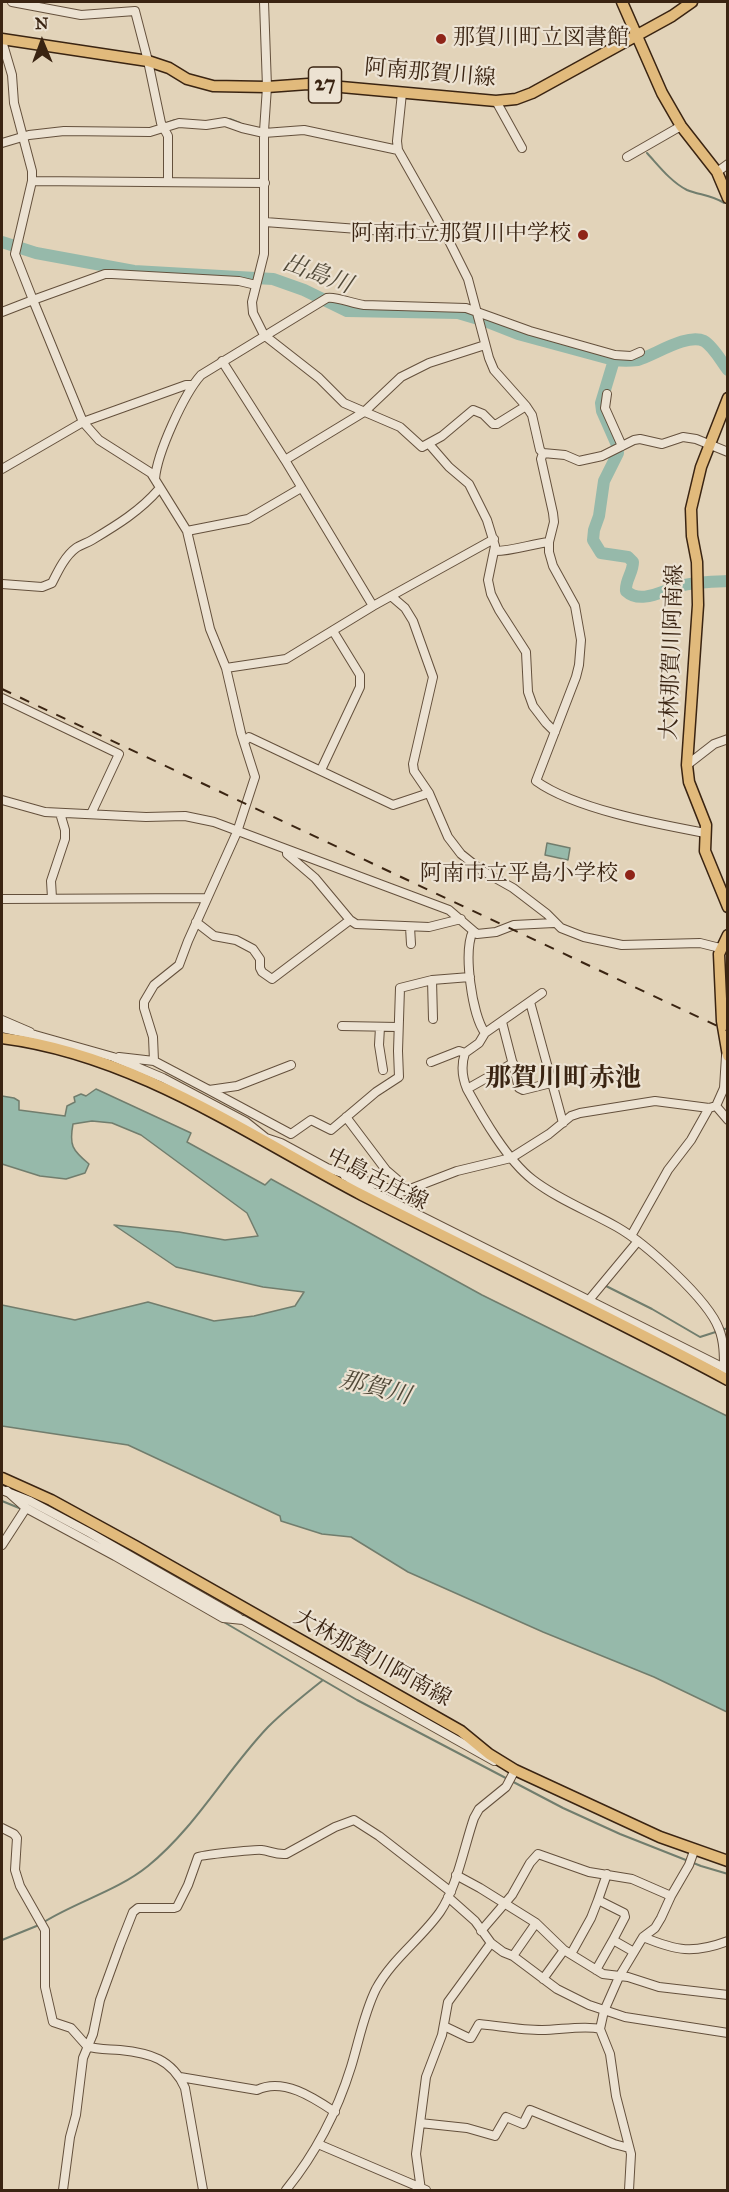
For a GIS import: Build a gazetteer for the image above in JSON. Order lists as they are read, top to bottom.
{
  "streets": {
    "main road": [
      "阿南那賀川線",
      "27",
      "大林那賀川阿南線",
      "中島古庄線"
    ]
  },
  "districts": ["那賀川町赤池"],
  "water": ["出島川", "那賀川"],
  "places": ["那賀川町立図書館", "阿南市立那賀川中学校", "阿南市立平島小学校"],
  "north": "top"
}
